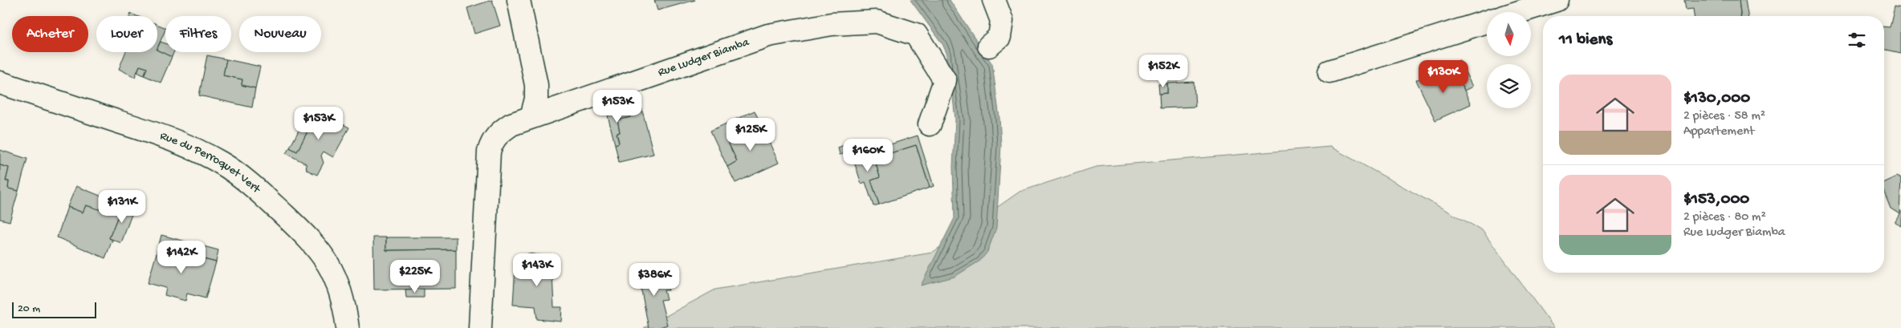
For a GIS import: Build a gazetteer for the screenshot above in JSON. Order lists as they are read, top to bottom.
{
  "streets": {
    "street": ["Rue Ludger Biamba", "Rue du Perroquet Vert"]
  },
  "scale_bar": "20 m",
  "north": "bottom",
  "page": {
    "chip": [
      "Acheter",
      "Louer",
      "Filtres",
      "Nouveau"
    ],
    "heading": "11 biens",
    "price": [
      "$152K",
      "$130K",
      "$153K",
      "$153K",
      "$125K",
      "$160K",
      "$131K",
      "$142K",
      "$143K",
      "$225K",
      "$386K"
    ],
    "list": [
      {
        "name": "$130,000",
        "note": "2 pièces · 58 m² · Appartement"
      },
      {
        "name": "$153,000",
        "note": "2 pièces · 80 m² · Rue Ludger Biamba"
      }
    ],
    "scale": "20 m"
  }
}
